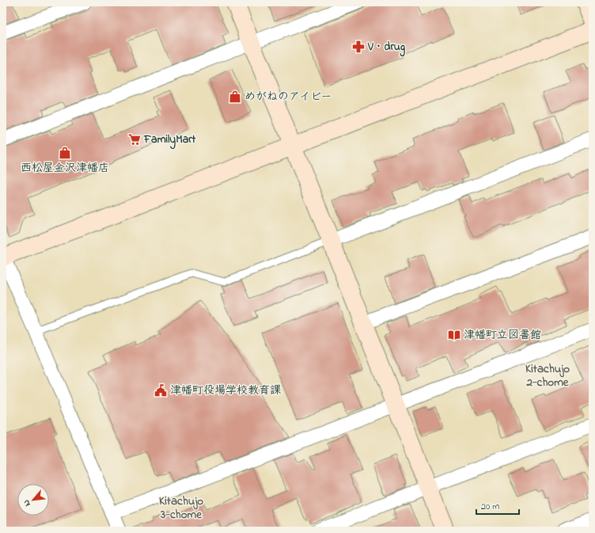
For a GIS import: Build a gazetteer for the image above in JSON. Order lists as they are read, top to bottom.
{
  "districts": ["Kitachujo 2-chome", "Kitachujo 3-chome"],
  "places": {
    "pharmacy": ["V・drug"],
    "shop": ["めがねのアイビー", "西松屋金沢津幡店"],
    "supermarket": ["FamilyMart"],
    "library": ["津幡町立図書館"],
    "public building": ["津幡町役場学校教育課"]
  },
  "scale_bar": "20 m",
  "north": "bottom left"
}
